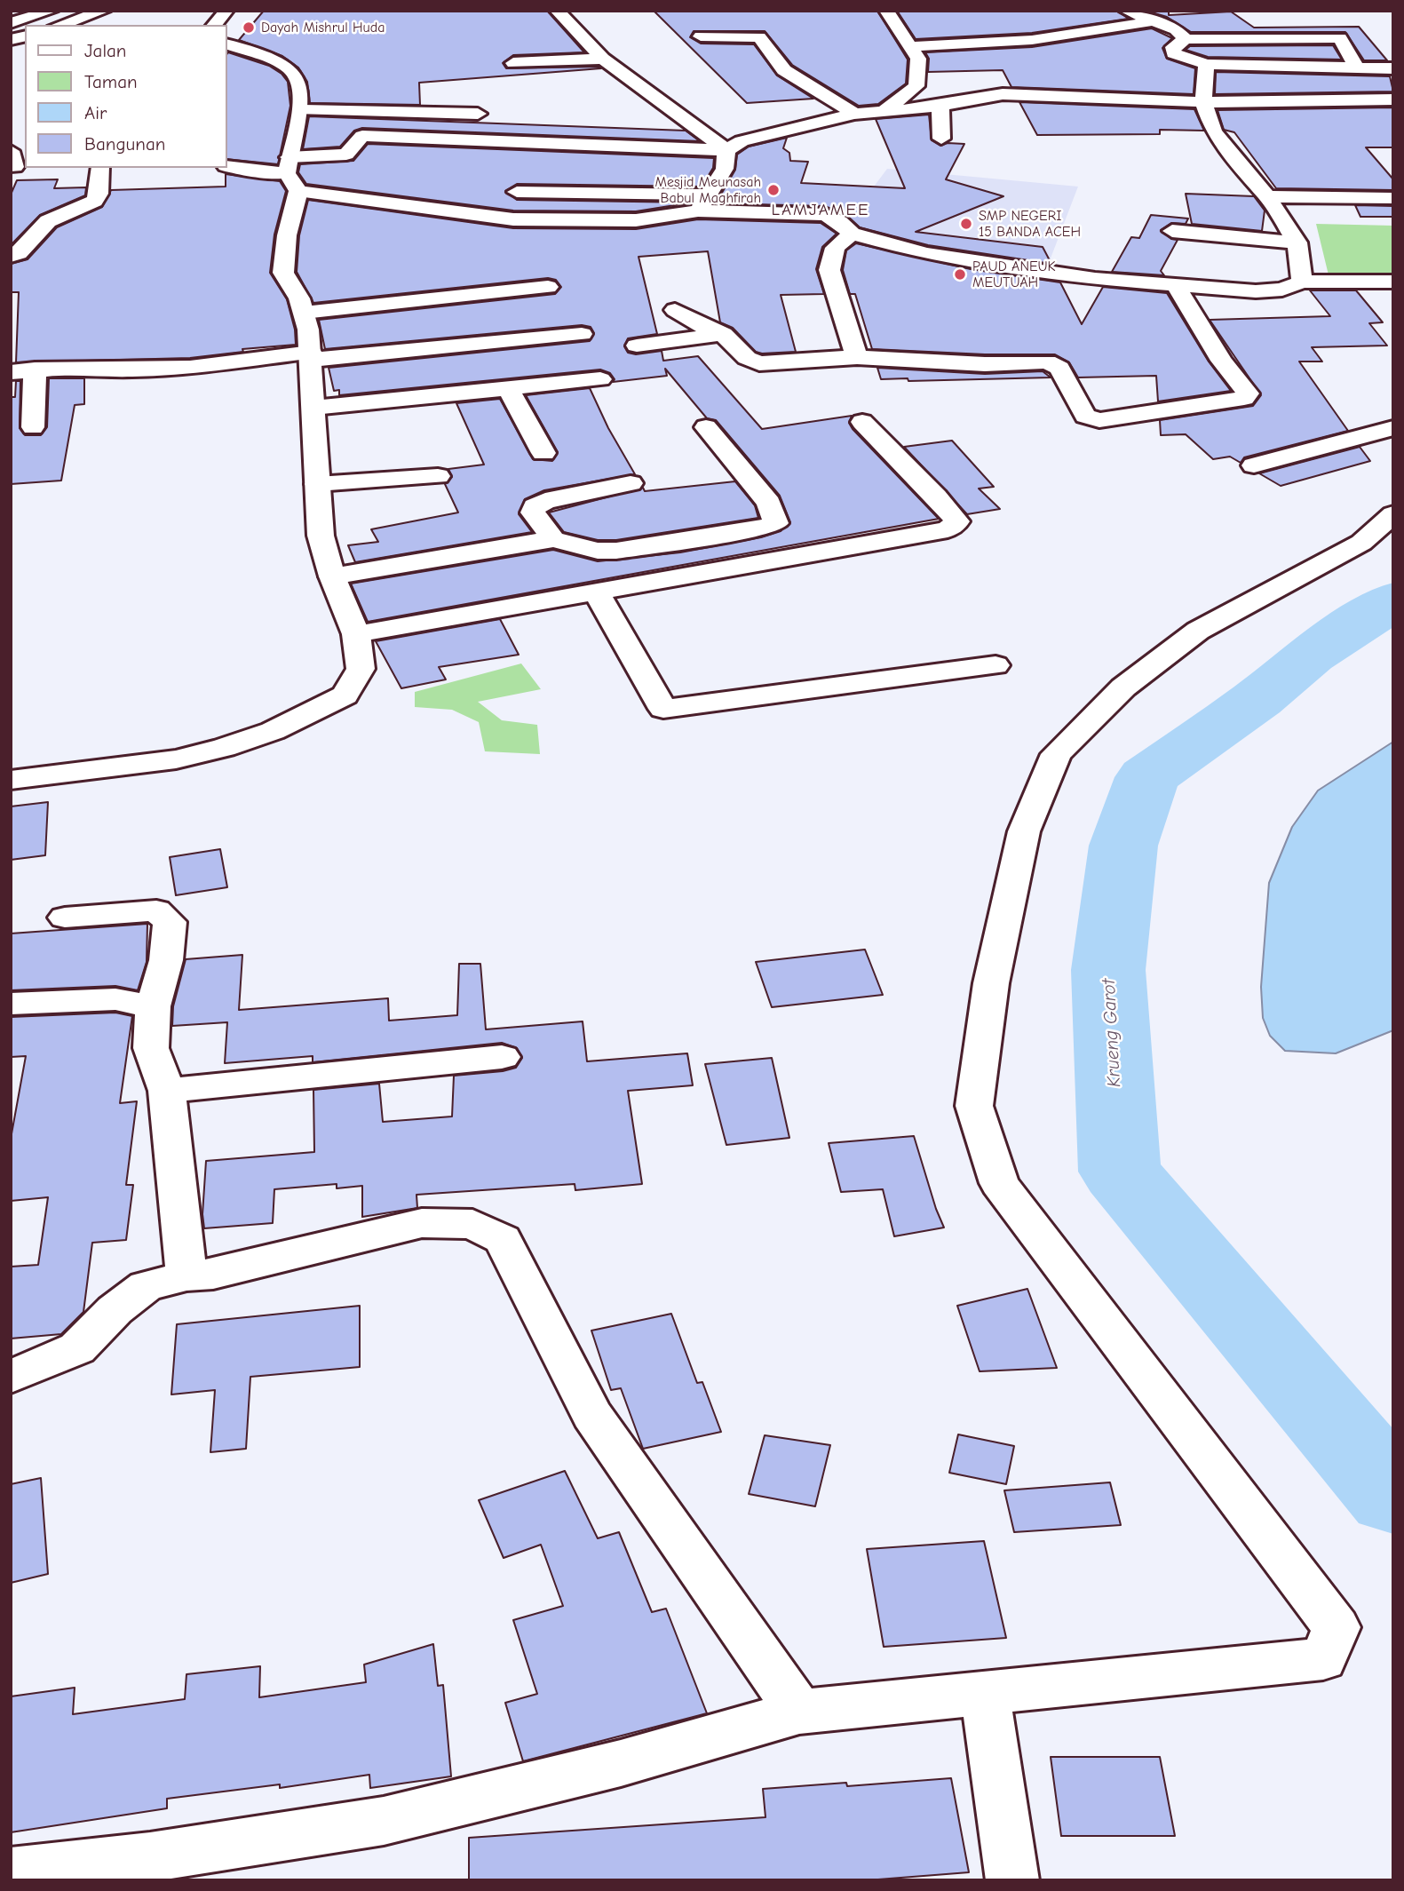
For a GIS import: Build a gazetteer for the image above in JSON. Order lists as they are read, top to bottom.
{
  "districts": ["LAMJAMEE"],
  "water": ["Krueng Garot"],
  "places": [
    "Dayah Mishrul Huda",
    "Mesjid Meunasah Babul Maghfirah",
    "SMP NEGERI 15 BANDA ACEH",
    "PAUD ANEUK MEUTUAH"
  ],
  "legend": [
    "Jalan",
    "Taman",
    "Air",
    "Bangunan"
  ]
}
